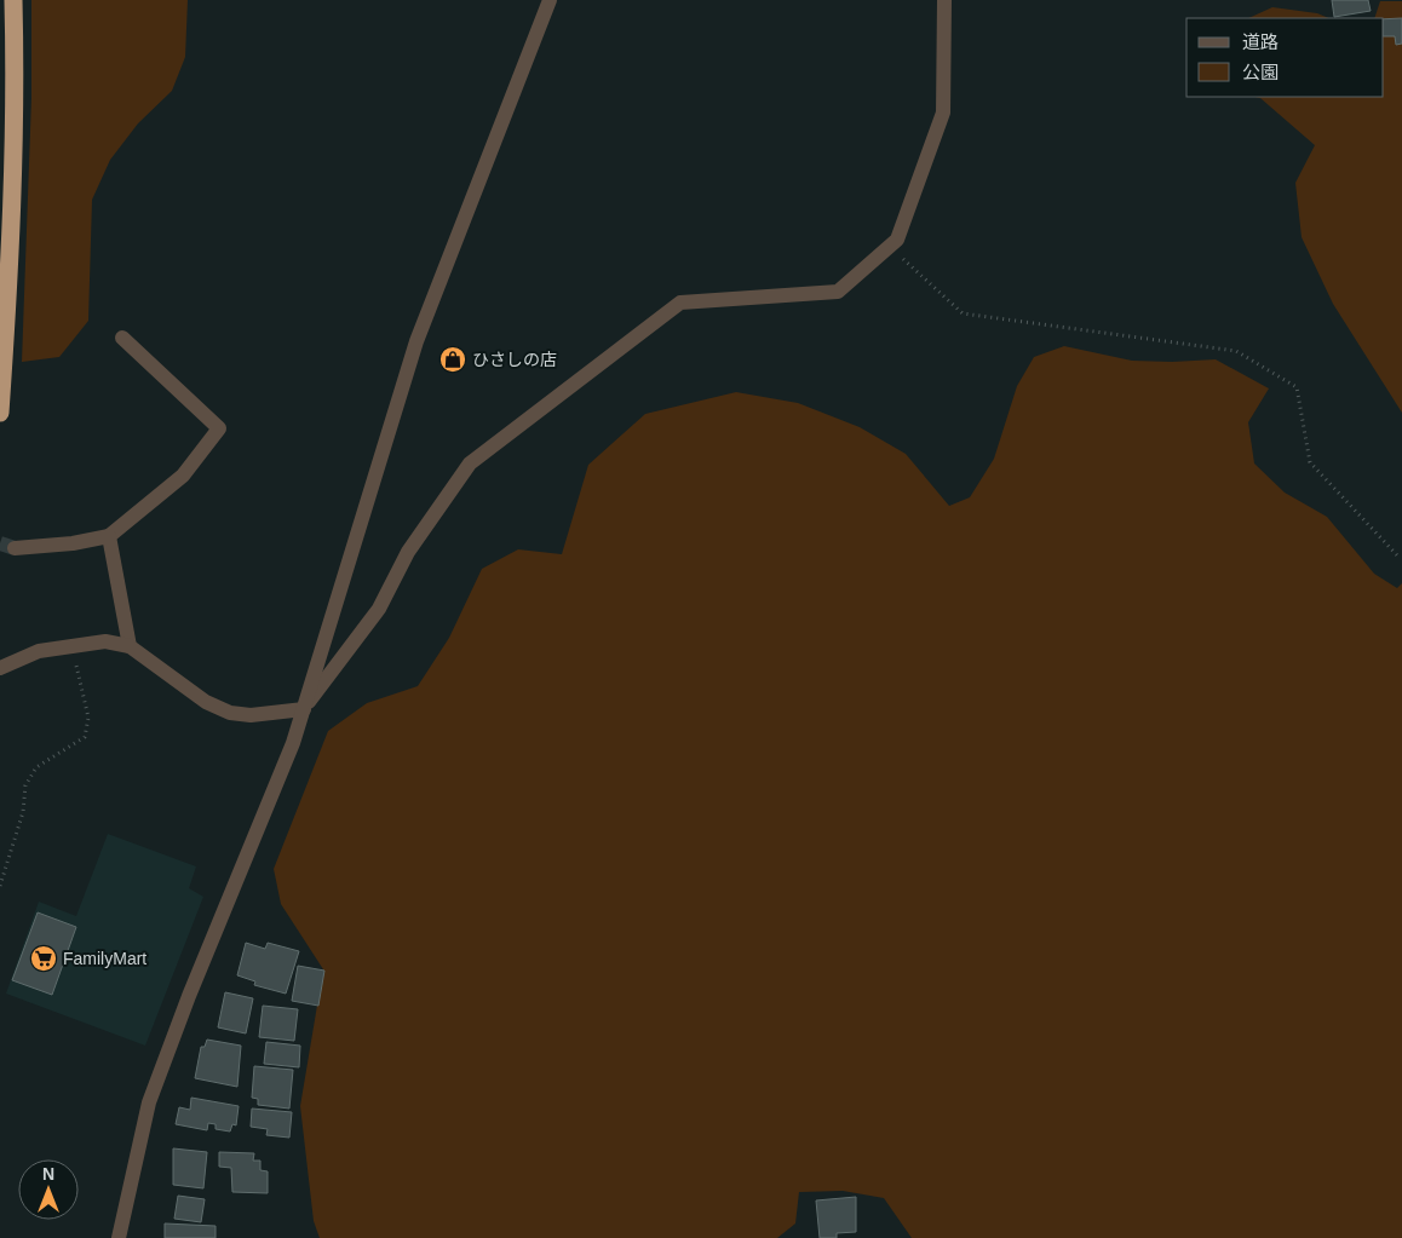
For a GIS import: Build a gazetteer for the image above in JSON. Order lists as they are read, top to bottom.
{
  "places": {
    "shop": ["ひさしの店"],
    "supermarket": ["FamilyMart"]
  },
  "legend": ["道路", "公園"],
  "north": "top"
}
